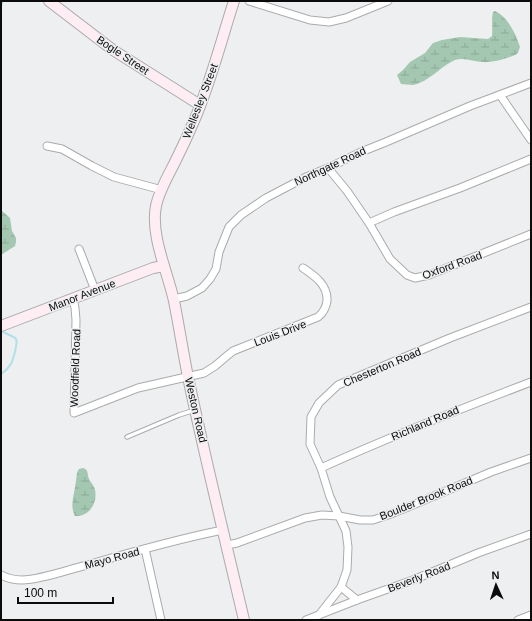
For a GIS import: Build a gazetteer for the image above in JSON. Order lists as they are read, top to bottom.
{
  "streets": {
    "main road": [
      "Bogle Street",
      "Wellesley Street",
      "Manor Avenue",
      "Weston Road"
    ],
    "street": [
      "Northgate Road",
      "Oxford Road",
      "Louis Drive",
      "Chesterton Road",
      "Woodfield Road",
      "Richland Road",
      "Boulder Brook Road",
      "Mayo Road",
      "Beverly Road"
    ]
  },
  "crossings": [
    ["Bogle Street", "Wellesley Street"],
    ["Wellesley Street", "Weston Road"],
    ["Northgate Road", "Oxford Road"],
    ["Northgate Road", "Weston Road"],
    ["Manor Avenue", "Woodfield Road"],
    ["Manor Avenue", "Weston Road"],
    ["Louis Drive", "Woodfield Road"],
    ["Louis Drive", "Weston Road"],
    ["Chesterton Road", "Richland Road"],
    ["Chesterton Road", "Boulder Brook Road"],
    ["Chesterton Road", "Beverly Road"],
    ["Woodfield Road", "Weston Road"],
    ["Weston Road", "Boulder Brook Road"],
    ["Weston Road", "Mayo Road"]
  ],
  "scale_bar": "100 m",
  "north": "top"
}
